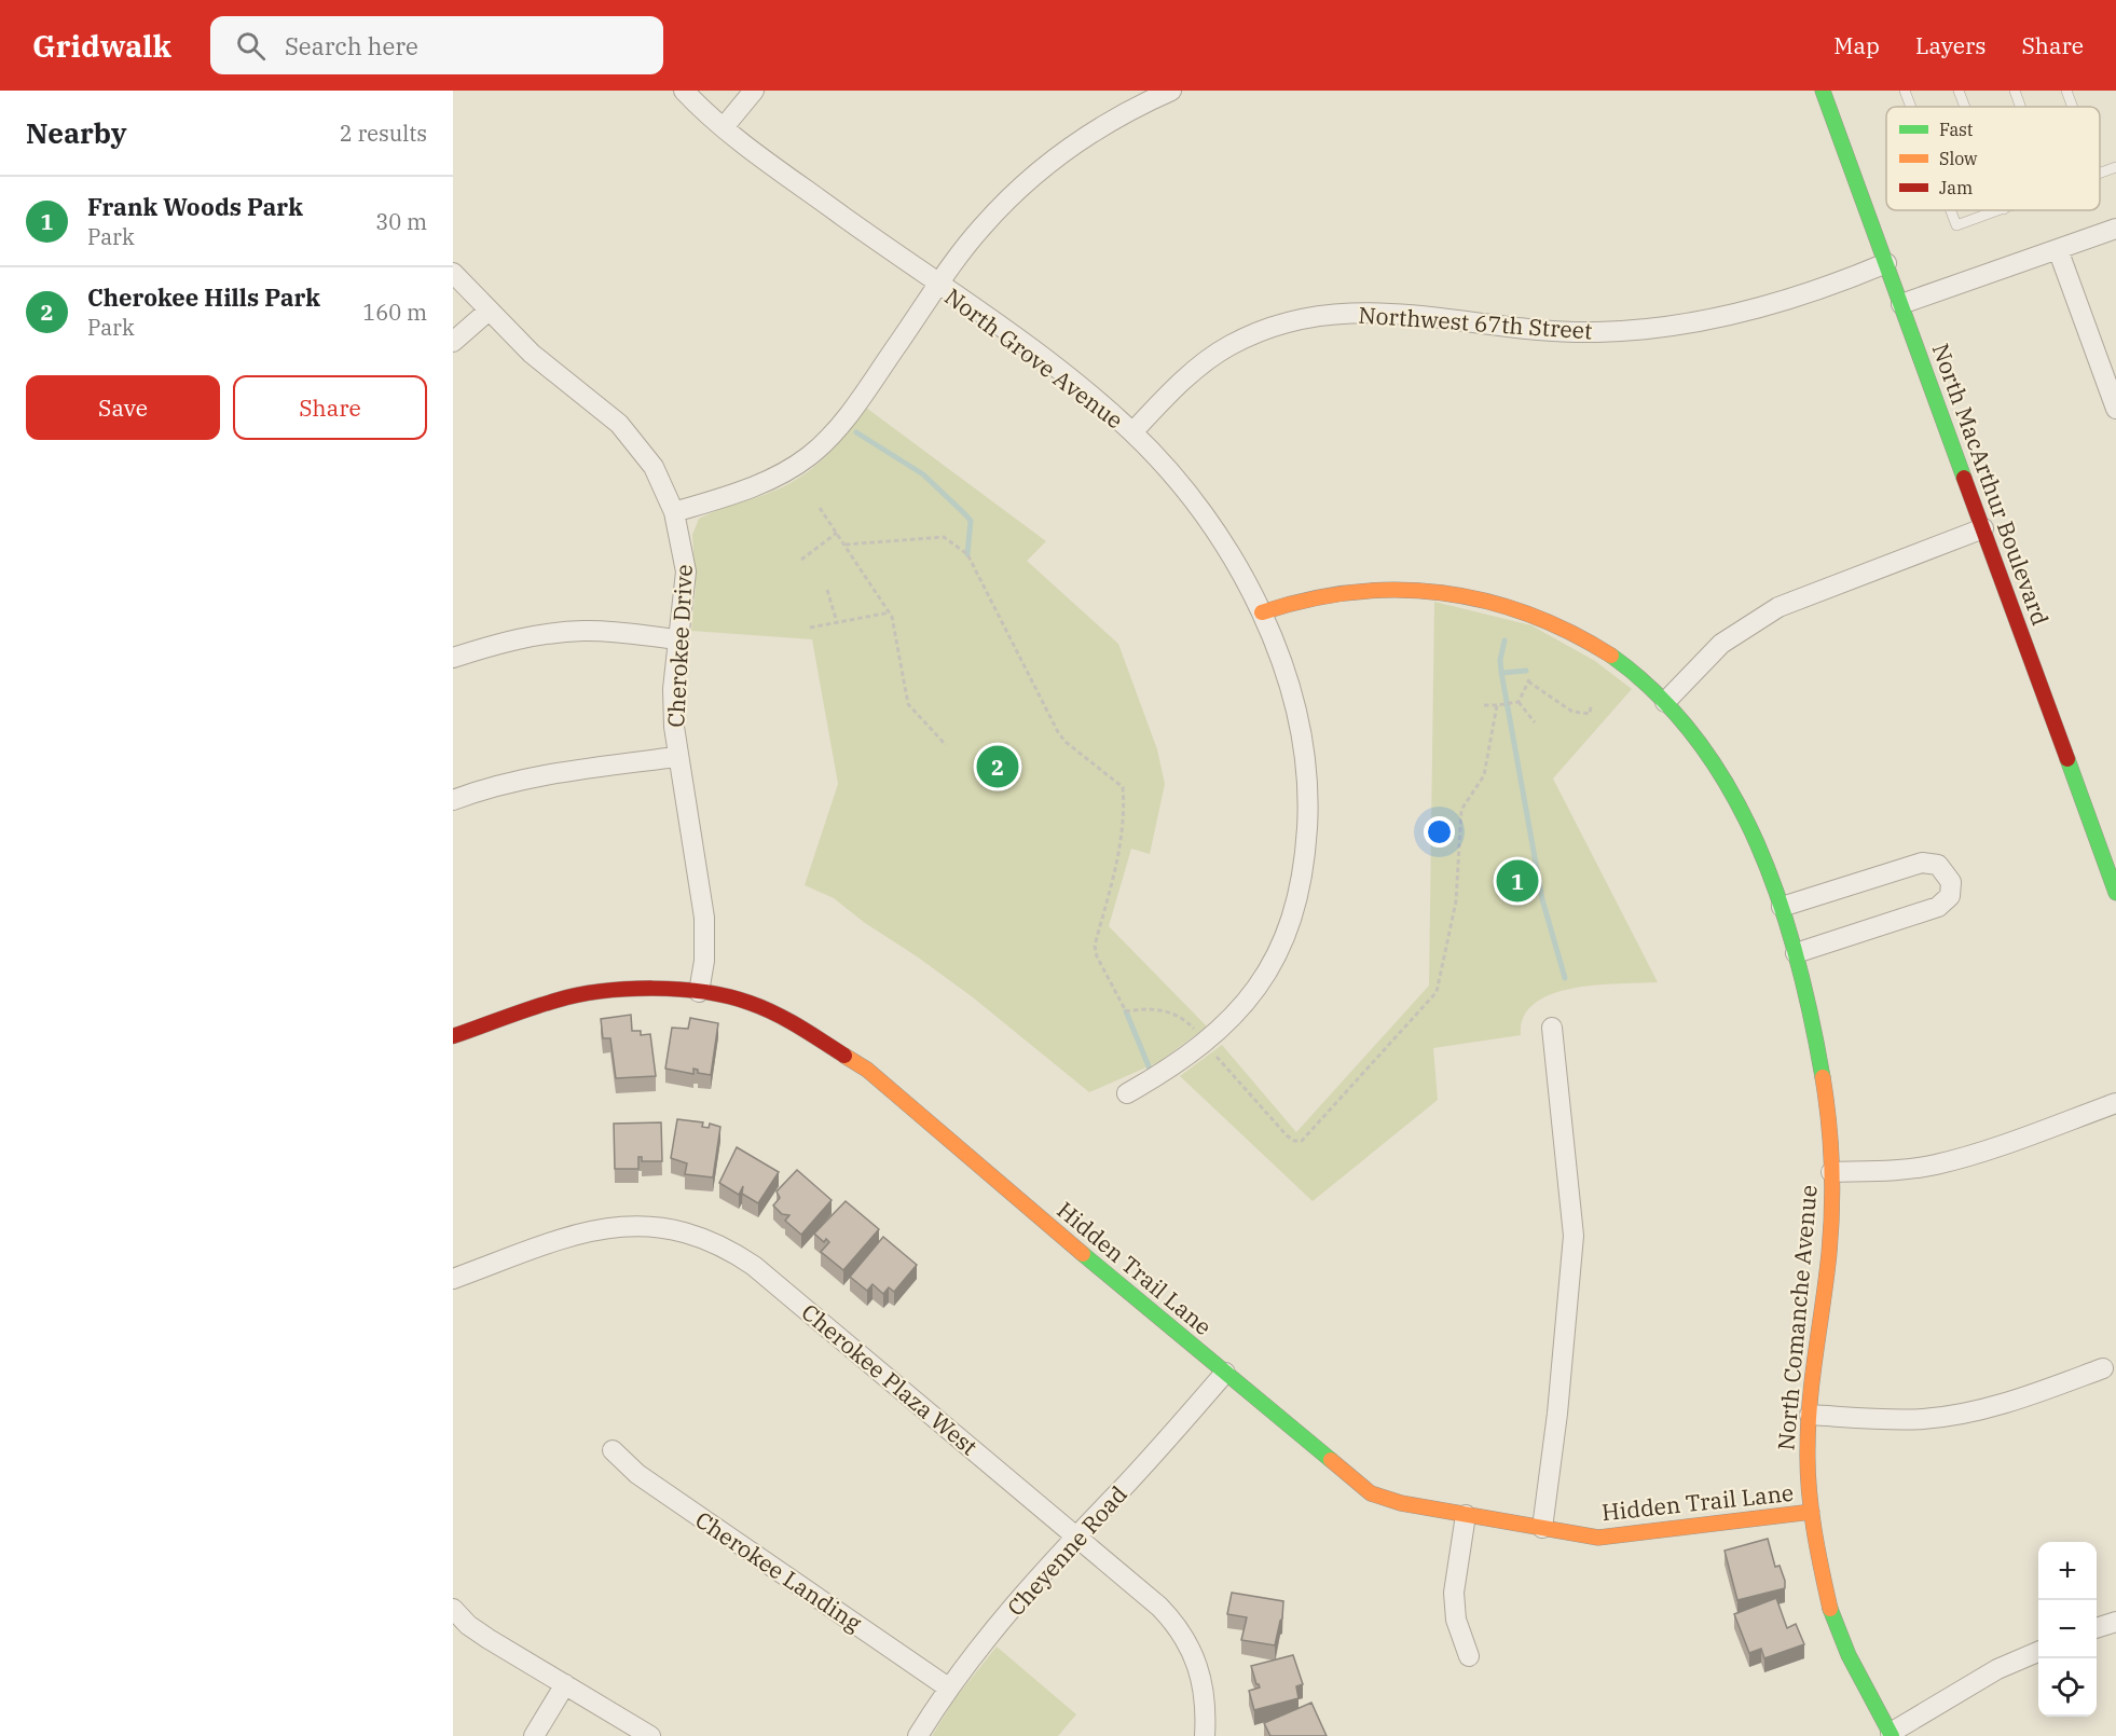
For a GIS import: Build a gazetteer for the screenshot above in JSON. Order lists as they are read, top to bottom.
{
  "streets": {
    "street": [
      "Northwest 67th Street",
      "North Grove Avenue",
      "North MacArthur Boulevard",
      "Cherokee Drive",
      "Hidden Trail Lane",
      "North Comanche Avenue",
      "Cherokee Plaza West",
      "Cheyenne Road",
      "Cherokee Landing"
    ]
  },
  "crossings": [
    ["Northwest 67th Street", "North Grove Avenue"],
    ["Northwest 67th Street", "North MacArthur Boulevard"],
    ["North Grove Avenue", "North Comanche Avenue"],
    ["Cherokee Drive", "Hidden Trail Lane"],
    ["Hidden Trail Lane", "North Comanche Avenue"],
    ["Hidden Trail Lane", "Cheyenne Road"],
    ["Cherokee Plaza West", "Cheyenne Road"],
    ["Cheyenne Road", "Cherokee Landing"]
  ],
  "legend": ["Fast", "Slow", "Jam"],
  "page": {
    "header": "Gridwalk",
    "search": "Search here",
    "nav": ["Map", "Layers", "Share"],
    "heading": ["Nearby", "2 results"],
    "list": [
      {
        "mark": "1",
        "name": "Frank Woods Park",
        "note": "Park",
        "value": "30 m"
      },
      {
        "mark": "2",
        "name": "Cherokee Hills Park",
        "note": "Park",
        "value": "160 m"
      }
    ],
    "buttons": ["Save", "Share"],
    "pins": ["2", "1"],
    "map_buttons": ["+", "−"]
  }
}
